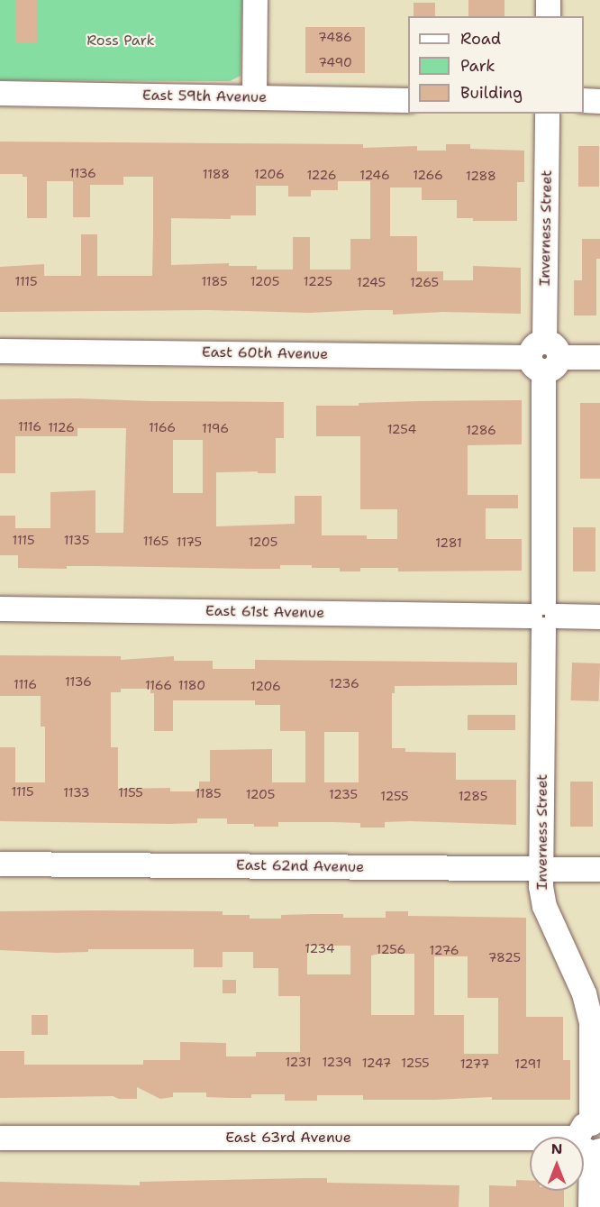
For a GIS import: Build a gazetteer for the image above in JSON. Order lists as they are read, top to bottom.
{
  "streets": {
    "street": [
      "East 59th Avenue",
      "Inverness Street",
      "East 60th Avenue",
      "East 61st Avenue",
      "East 62nd Avenue",
      "East 63rd Avenue"
    ]
  },
  "crossings": [
    ["Inverness Street", "East 60th Avenue"],
    ["Inverness Street", "East 61st Avenue"],
    ["Inverness Street", "East 62nd Avenue"],
    ["Inverness Street", "East 63rd Avenue"]
  ],
  "parks": ["Ross Park"],
  "house_numbers": [
    "7486",
    "7490",
    "1136",
    "1188",
    "1206",
    "1226",
    "1246",
    "1266",
    "1288",
    "1115",
    "1185",
    "1205",
    "1225",
    "1245",
    "1265",
    "1116",
    "1126",
    "1166",
    "1196",
    "1254",
    "1286",
    "1115",
    "1135",
    "1165",
    "1175",
    "1205",
    "1281",
    "1136",
    "1236",
    "1116",
    "1166",
    "1180",
    "1206",
    "1115",
    "1133",
    "1155",
    "1185",
    "1205",
    "1235",
    "1255",
    "1285",
    "1234",
    "1256",
    "1276",
    "7825",
    "1231",
    "1239",
    "1247",
    "1255",
    "1277",
    "1291"
  ],
  "legend": ["Road", "Park", "Building"],
  "north": "top"
}
